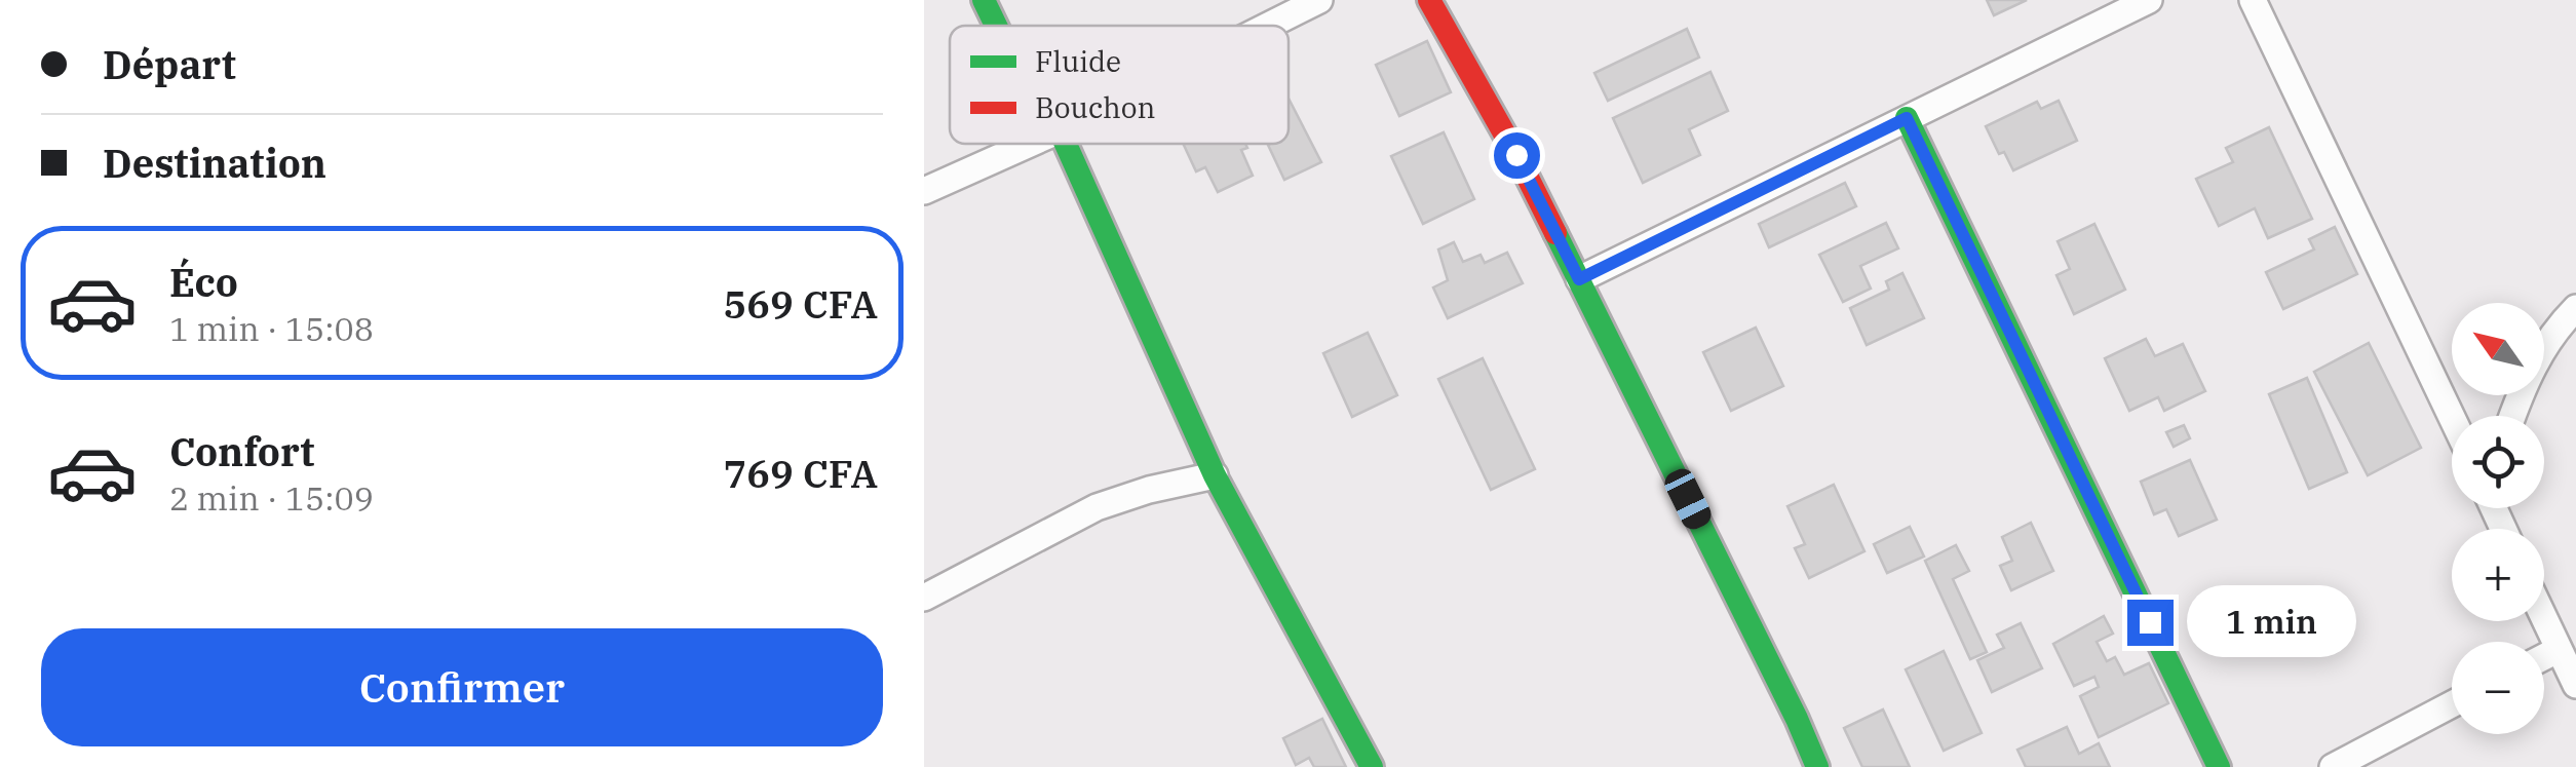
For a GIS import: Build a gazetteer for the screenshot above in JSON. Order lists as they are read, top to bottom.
{
  "legend": ["Fluide", "Bouchon"],
  "north": "top left",
  "page": {
    "banner": ["Départ", "Destination"],
    "list": [
      {
        "name": "Éco",
        "note": "1 min · 15:08",
        "value": "569 CFA"
      },
      {
        "name": "Confort",
        "note": "2 min · 15:09",
        "value": "769 CFA"
      }
    ],
    "map_buttons": ["+", "−"],
    "bubble": "1 min",
    "buttons": "Confirmer"
  }
}
